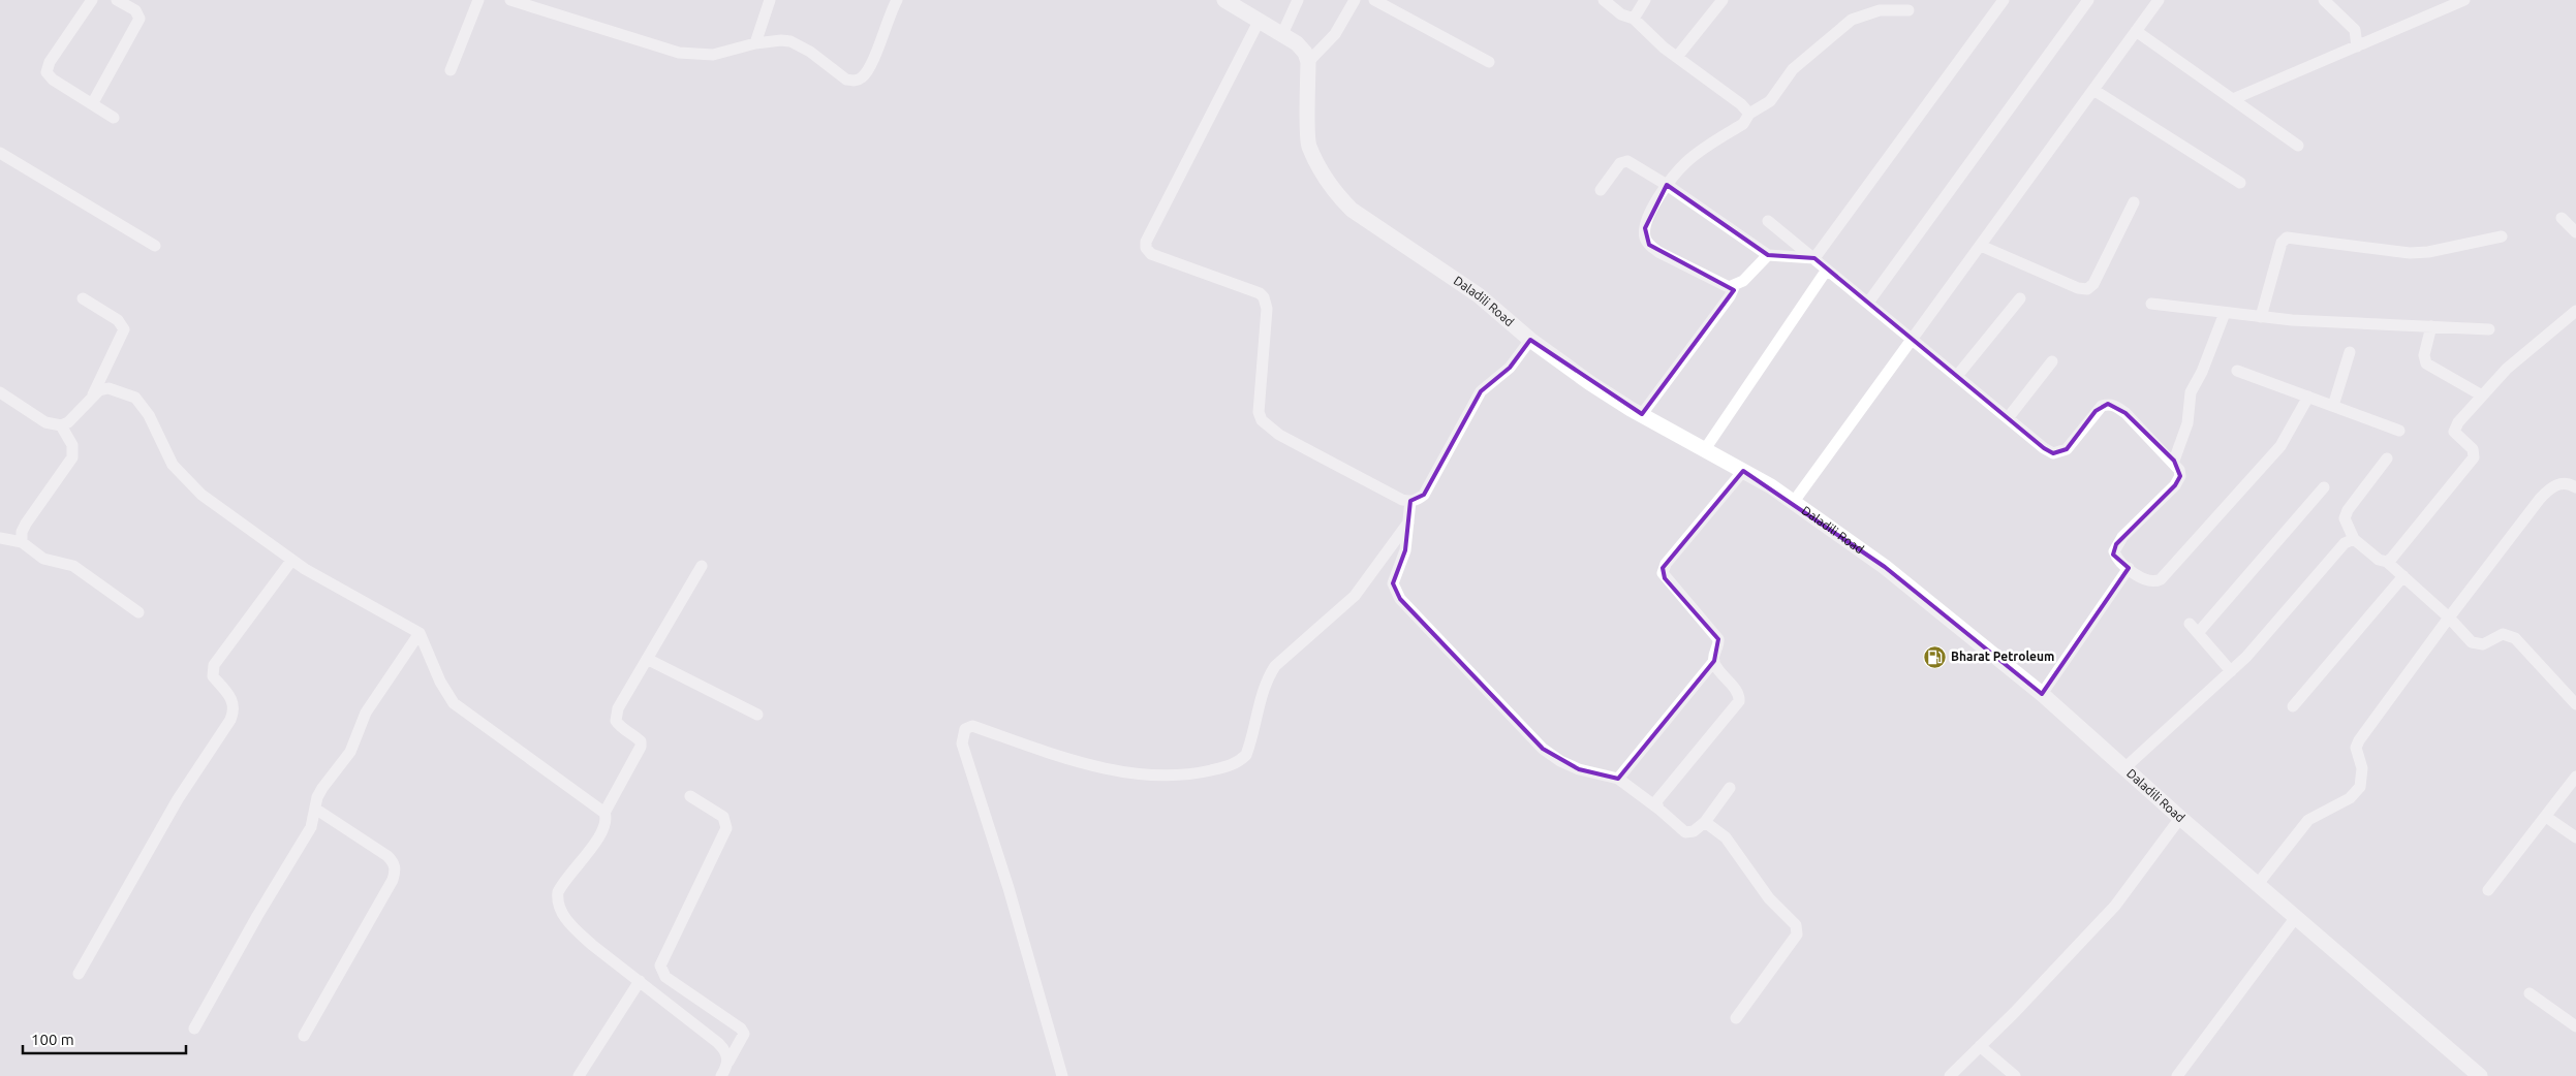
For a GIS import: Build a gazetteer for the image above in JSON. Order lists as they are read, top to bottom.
{
  "streets": {
    "main road": ["Daladili Road"]
  },
  "places": {
    "fuel station": ["Bharat Petroleum"]
  },
  "scale_bar": "100 m"
}
